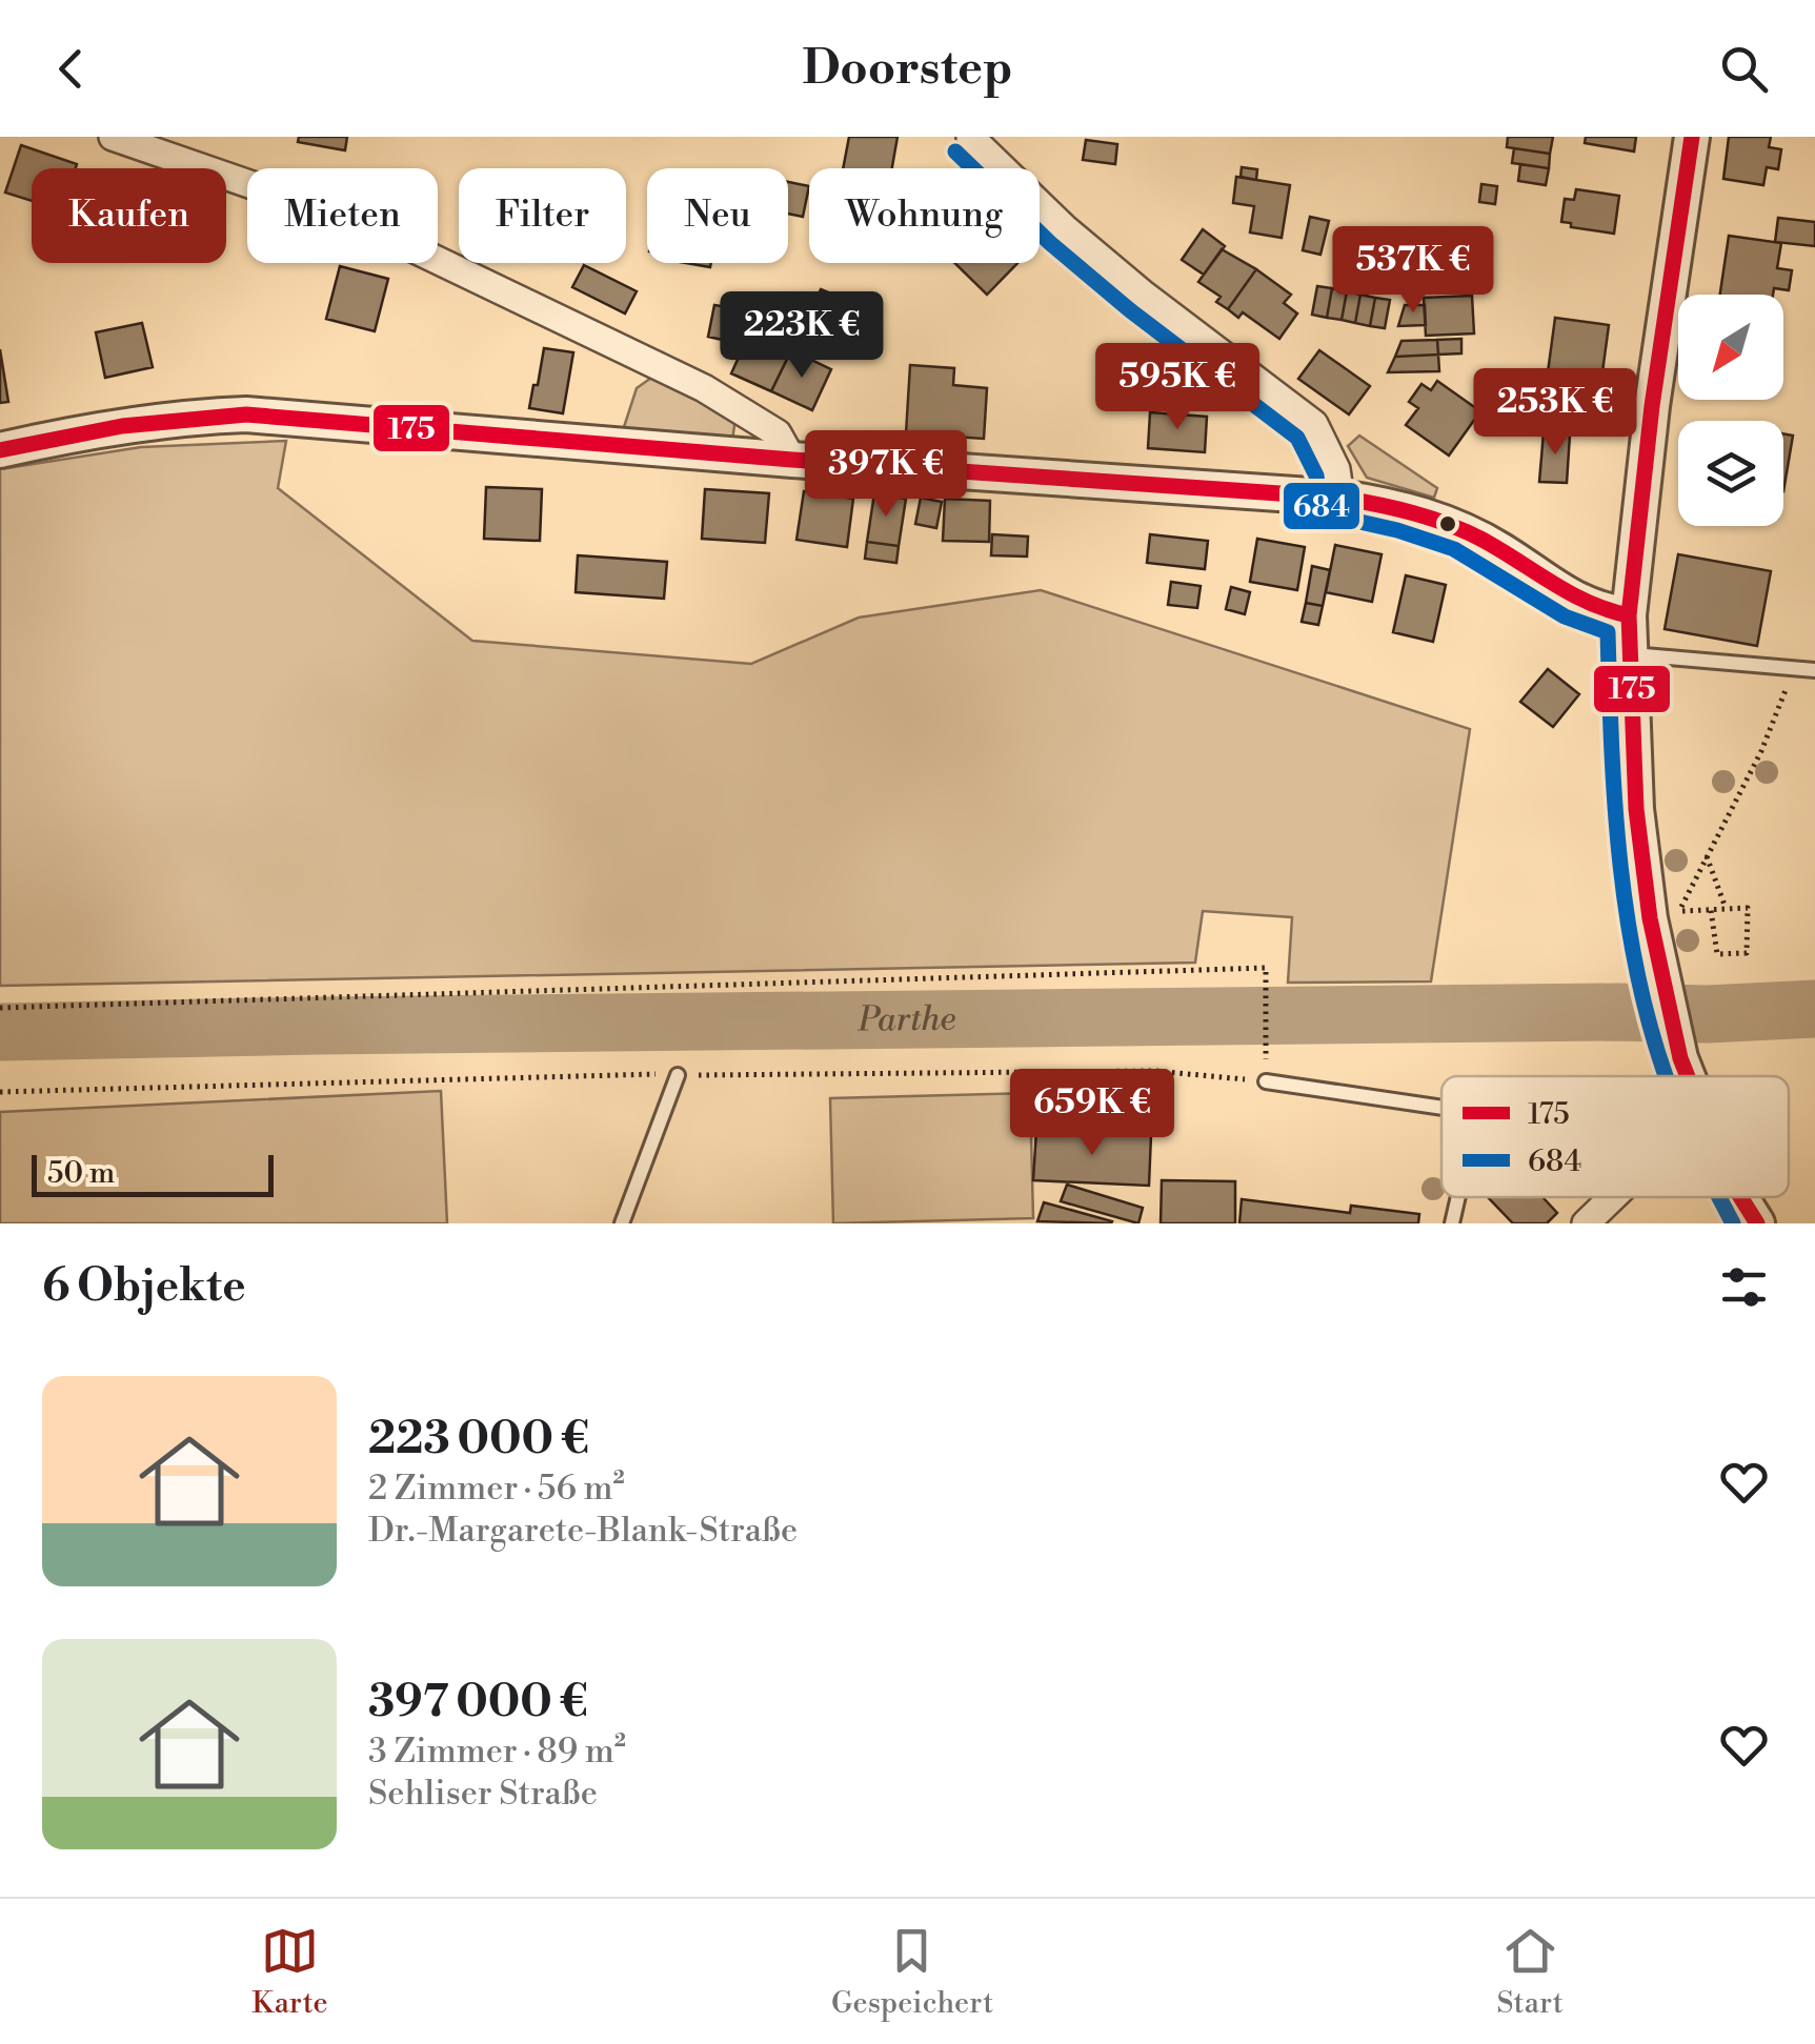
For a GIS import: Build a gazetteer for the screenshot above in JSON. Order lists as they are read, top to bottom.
{
  "water": ["Parthe"],
  "lines": ["transit line 175", "transit line 684"],
  "legend": ["175", "684"],
  "scale_bar": "50 m",
  "north": "bottom left",
  "page": {
    "header": "Doorstep",
    "chip": [
      "Kaufen",
      "Mieten",
      "Filter",
      "Neu",
      "Wohnung"
    ],
    "price": [
      "537K €",
      "223K €",
      "595K €",
      "253K €",
      "397K €",
      "659K €"
    ],
    "scale": "50 m",
    "heading": "6 Objekte",
    "list": [
      {
        "name": "223 000 €",
        "note": "2 Zimmer · 56 m² · Dr.-Margarete-Blank-Straße"
      },
      {
        "name": "397 000 €",
        "note": "3 Zimmer · 89 m² · Sehliser Straße"
      }
    ],
    "tabs": ["Karte", "Gespeichert", "Start"]
  }
}
